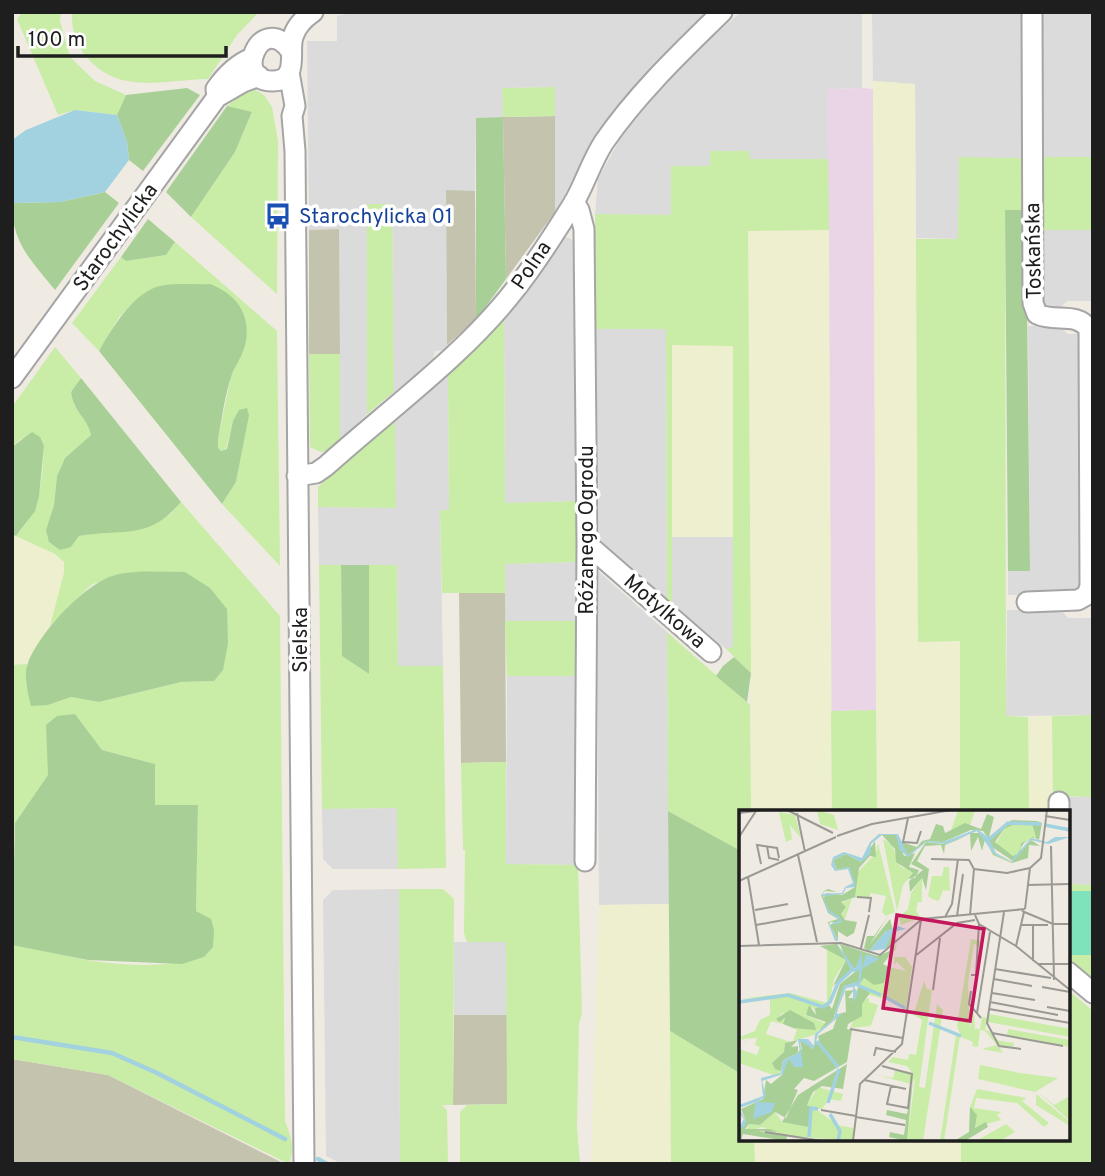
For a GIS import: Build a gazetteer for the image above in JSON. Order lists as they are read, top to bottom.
{
  "streets": {
    "street": [
      "Starochylicka",
      "Toskańska",
      "Polna",
      "Różanego Ogrodu",
      "Motylkowa",
      "Sielska"
    ]
  },
  "crossings": [
    ["Starochylicka", "Sielska"],
    ["Polna", "Różanego Ogrodu"],
    ["Polna", "Sielska"],
    ["Różanego Ogrodu", "Motylkowa"]
  ],
  "places": {
    "bus stop": ["Starochylicka 01"]
  },
  "scale_bar": "100 m"
}
